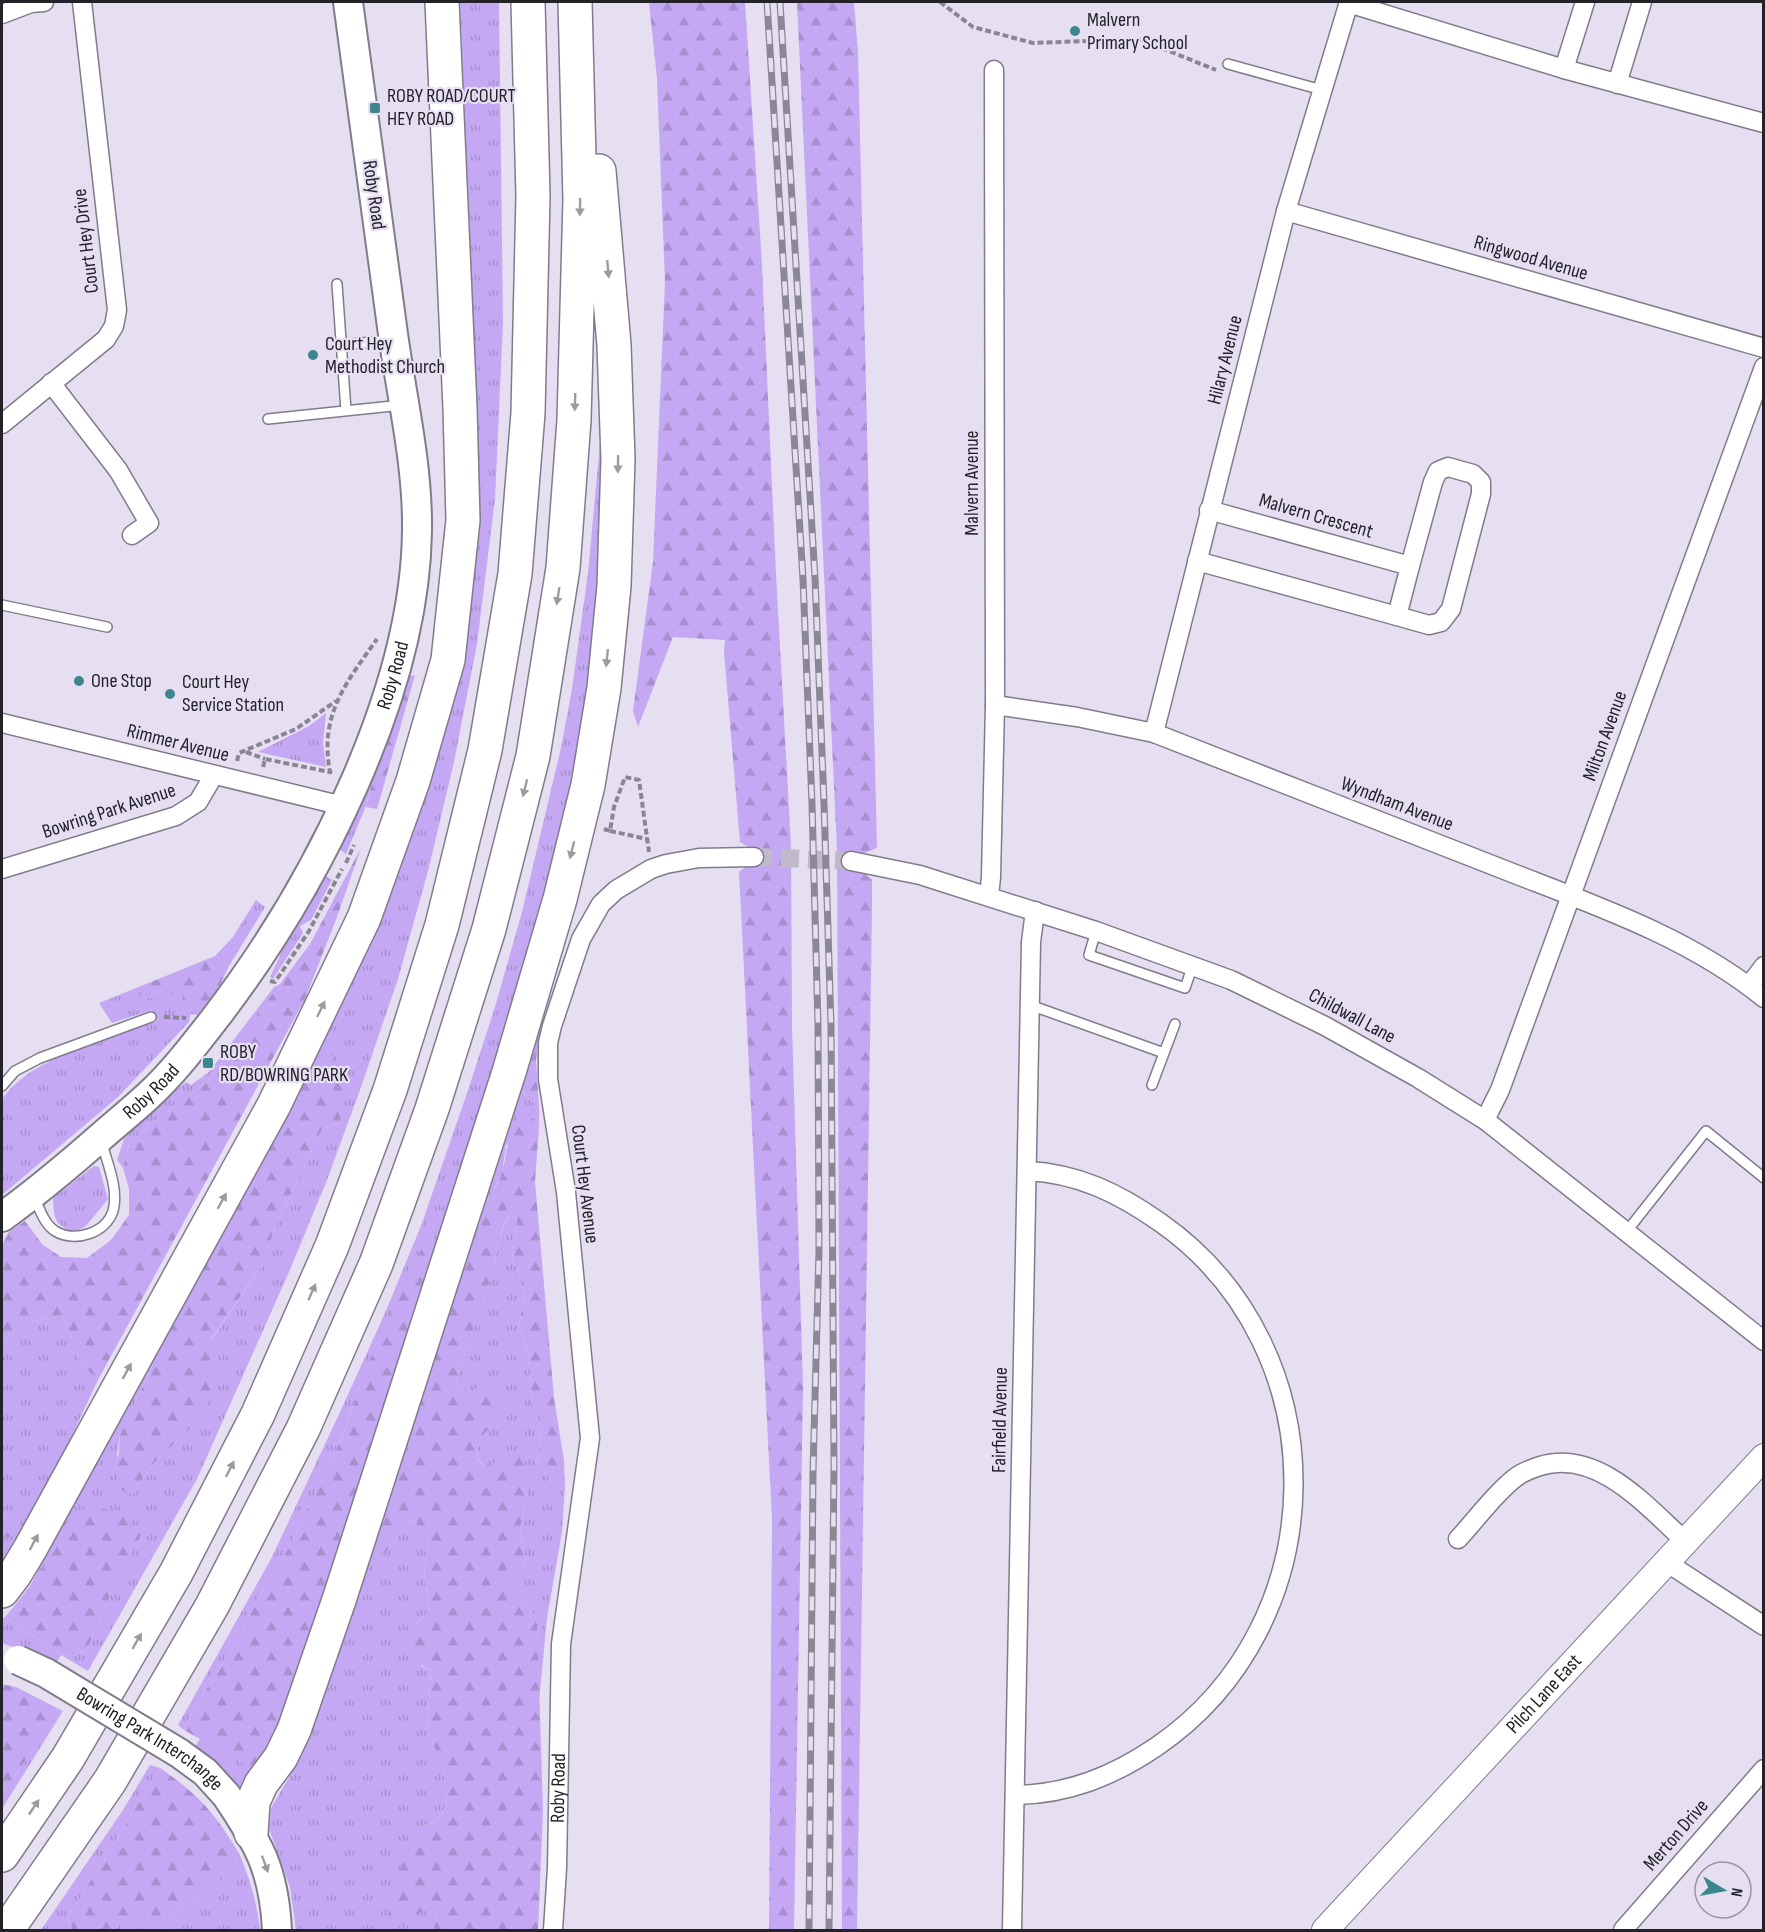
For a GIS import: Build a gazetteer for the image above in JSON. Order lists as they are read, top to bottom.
{
  "streets": {
    "main road": ["Roby Road", "Bowring Park Interchange"],
    "street": [
      "Court Hey Drive",
      "Ringwood Avenue",
      "Hilary Avenue",
      "Malvern Avenue",
      "Malvern Crescent",
      "Milton Avenue",
      "Rimmer Avenue",
      "Wyndham Avenue",
      "Bowring Park Avenue",
      "Childwall Lane",
      "Court Hey Avenue",
      "Fairfield Avenue",
      "Pilch Lane East",
      "Merton Drive"
    ]
  },
  "crossings": [
    ["Roby Road", "Rimmer Avenue"],
    ["Roby Road", "Court Hey Avenue"],
    ["Ringwood Avenue", "Hilary Avenue"],
    ["Hilary Avenue", "Malvern Crescent"],
    ["Hilary Avenue", "Wyndham Avenue"],
    ["Malvern Avenue", "Wyndham Avenue"],
    ["Malvern Avenue", "Childwall Lane"],
    ["Milton Avenue", "Wyndham Avenue"],
    ["Milton Avenue", "Childwall Lane"],
    ["Rimmer Avenue", "Bowring Park Avenue"],
    ["Childwall Lane", "Fairfield Avenue"]
  ],
  "places": {
    "other": [
      "Malvern Primary School",
      "Court Hey Methodist Church",
      "One Stop",
      "Court Hey Service Station"
    ],
    "transit": ["ROBY ROAD/COURT HEY ROAD", "ROBY RD/BOWRING PARK"]
  },
  "north": "right"
}
